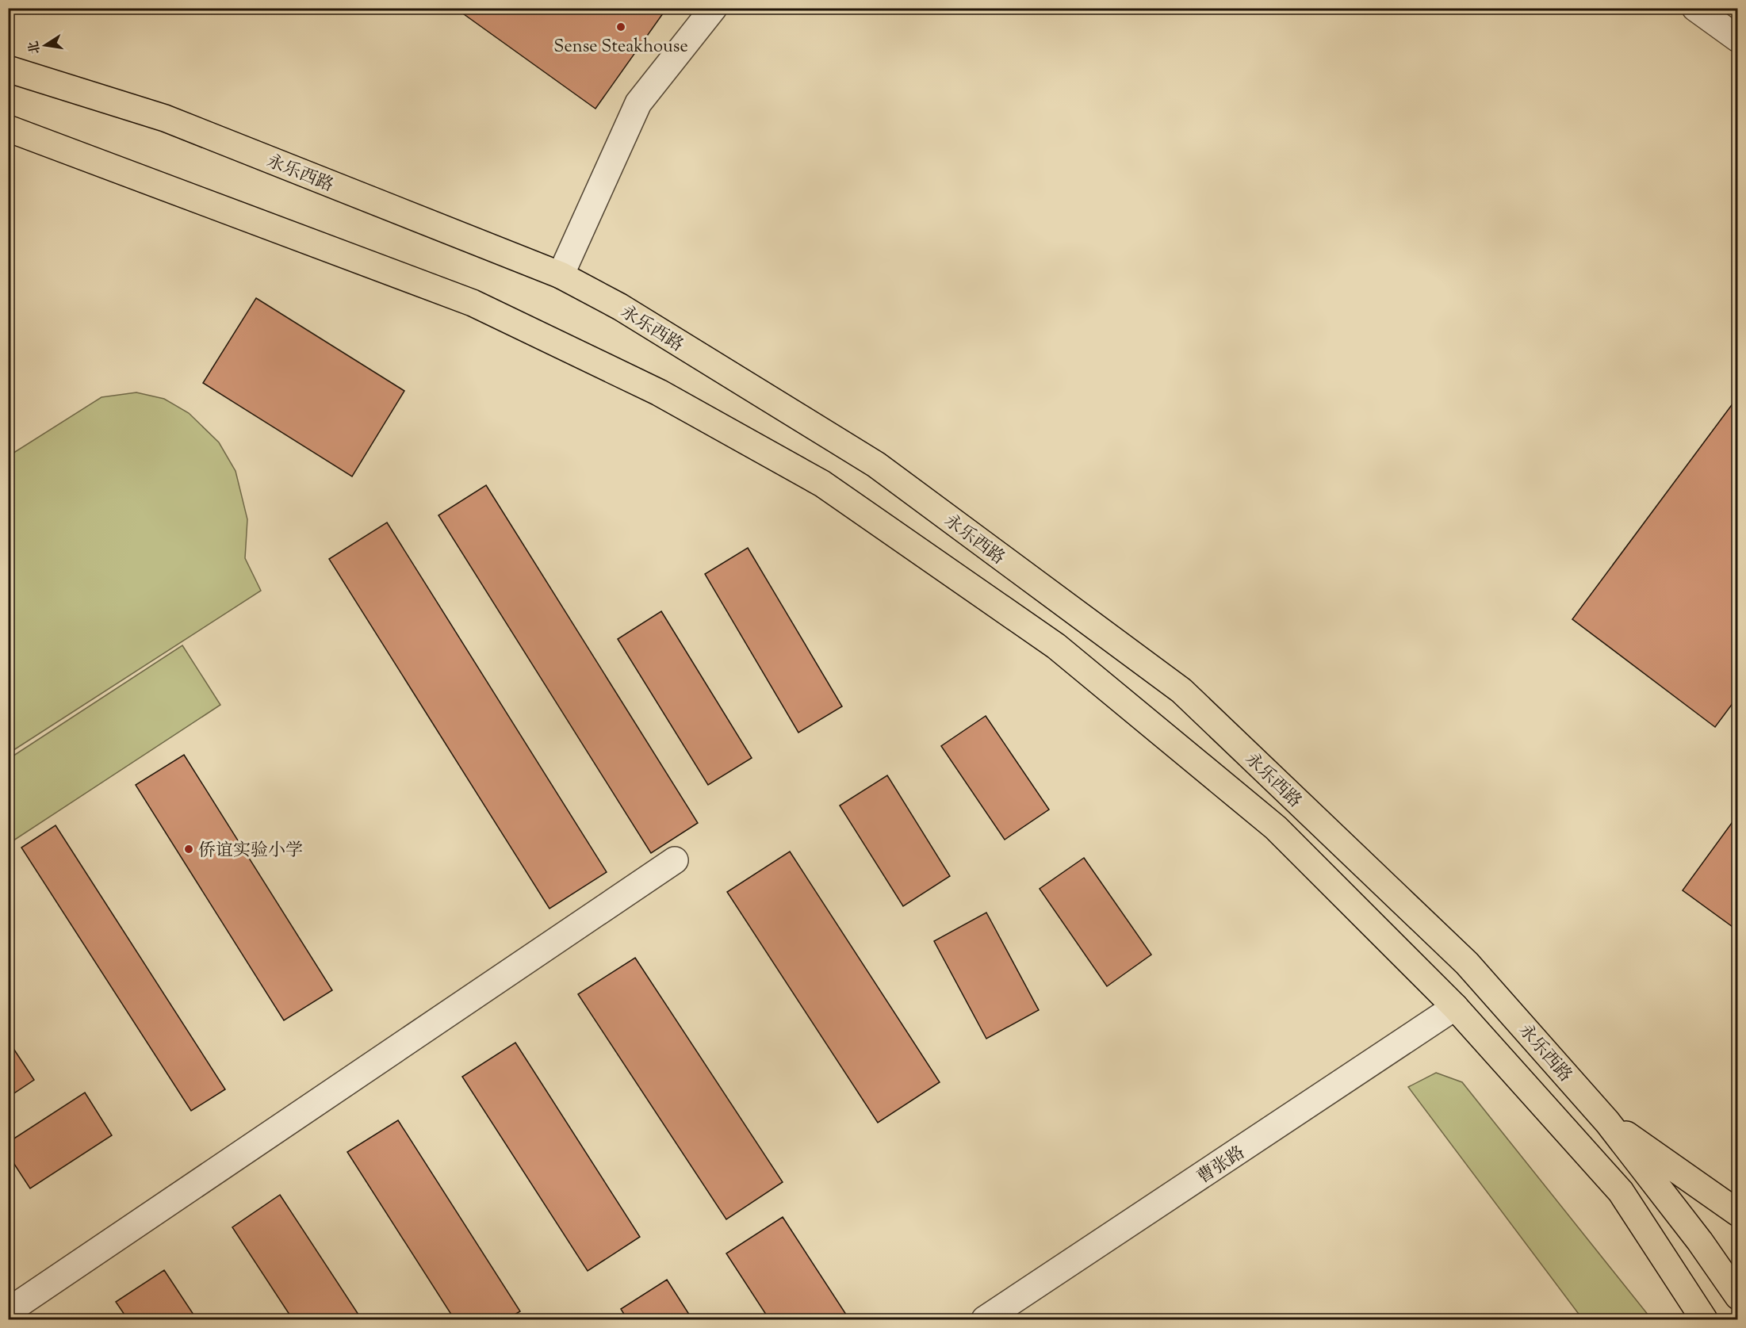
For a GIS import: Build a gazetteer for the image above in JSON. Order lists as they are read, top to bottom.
{
  "streets": {
    "main road": ["永乐西路"],
    "street": ["曹张路"]
  },
  "crossings": [
    ["永乐西路", "曹张路"]
  ],
  "places": ["Sense Steakhouse", "侨谊实验小学"],
  "north": "left"
}
